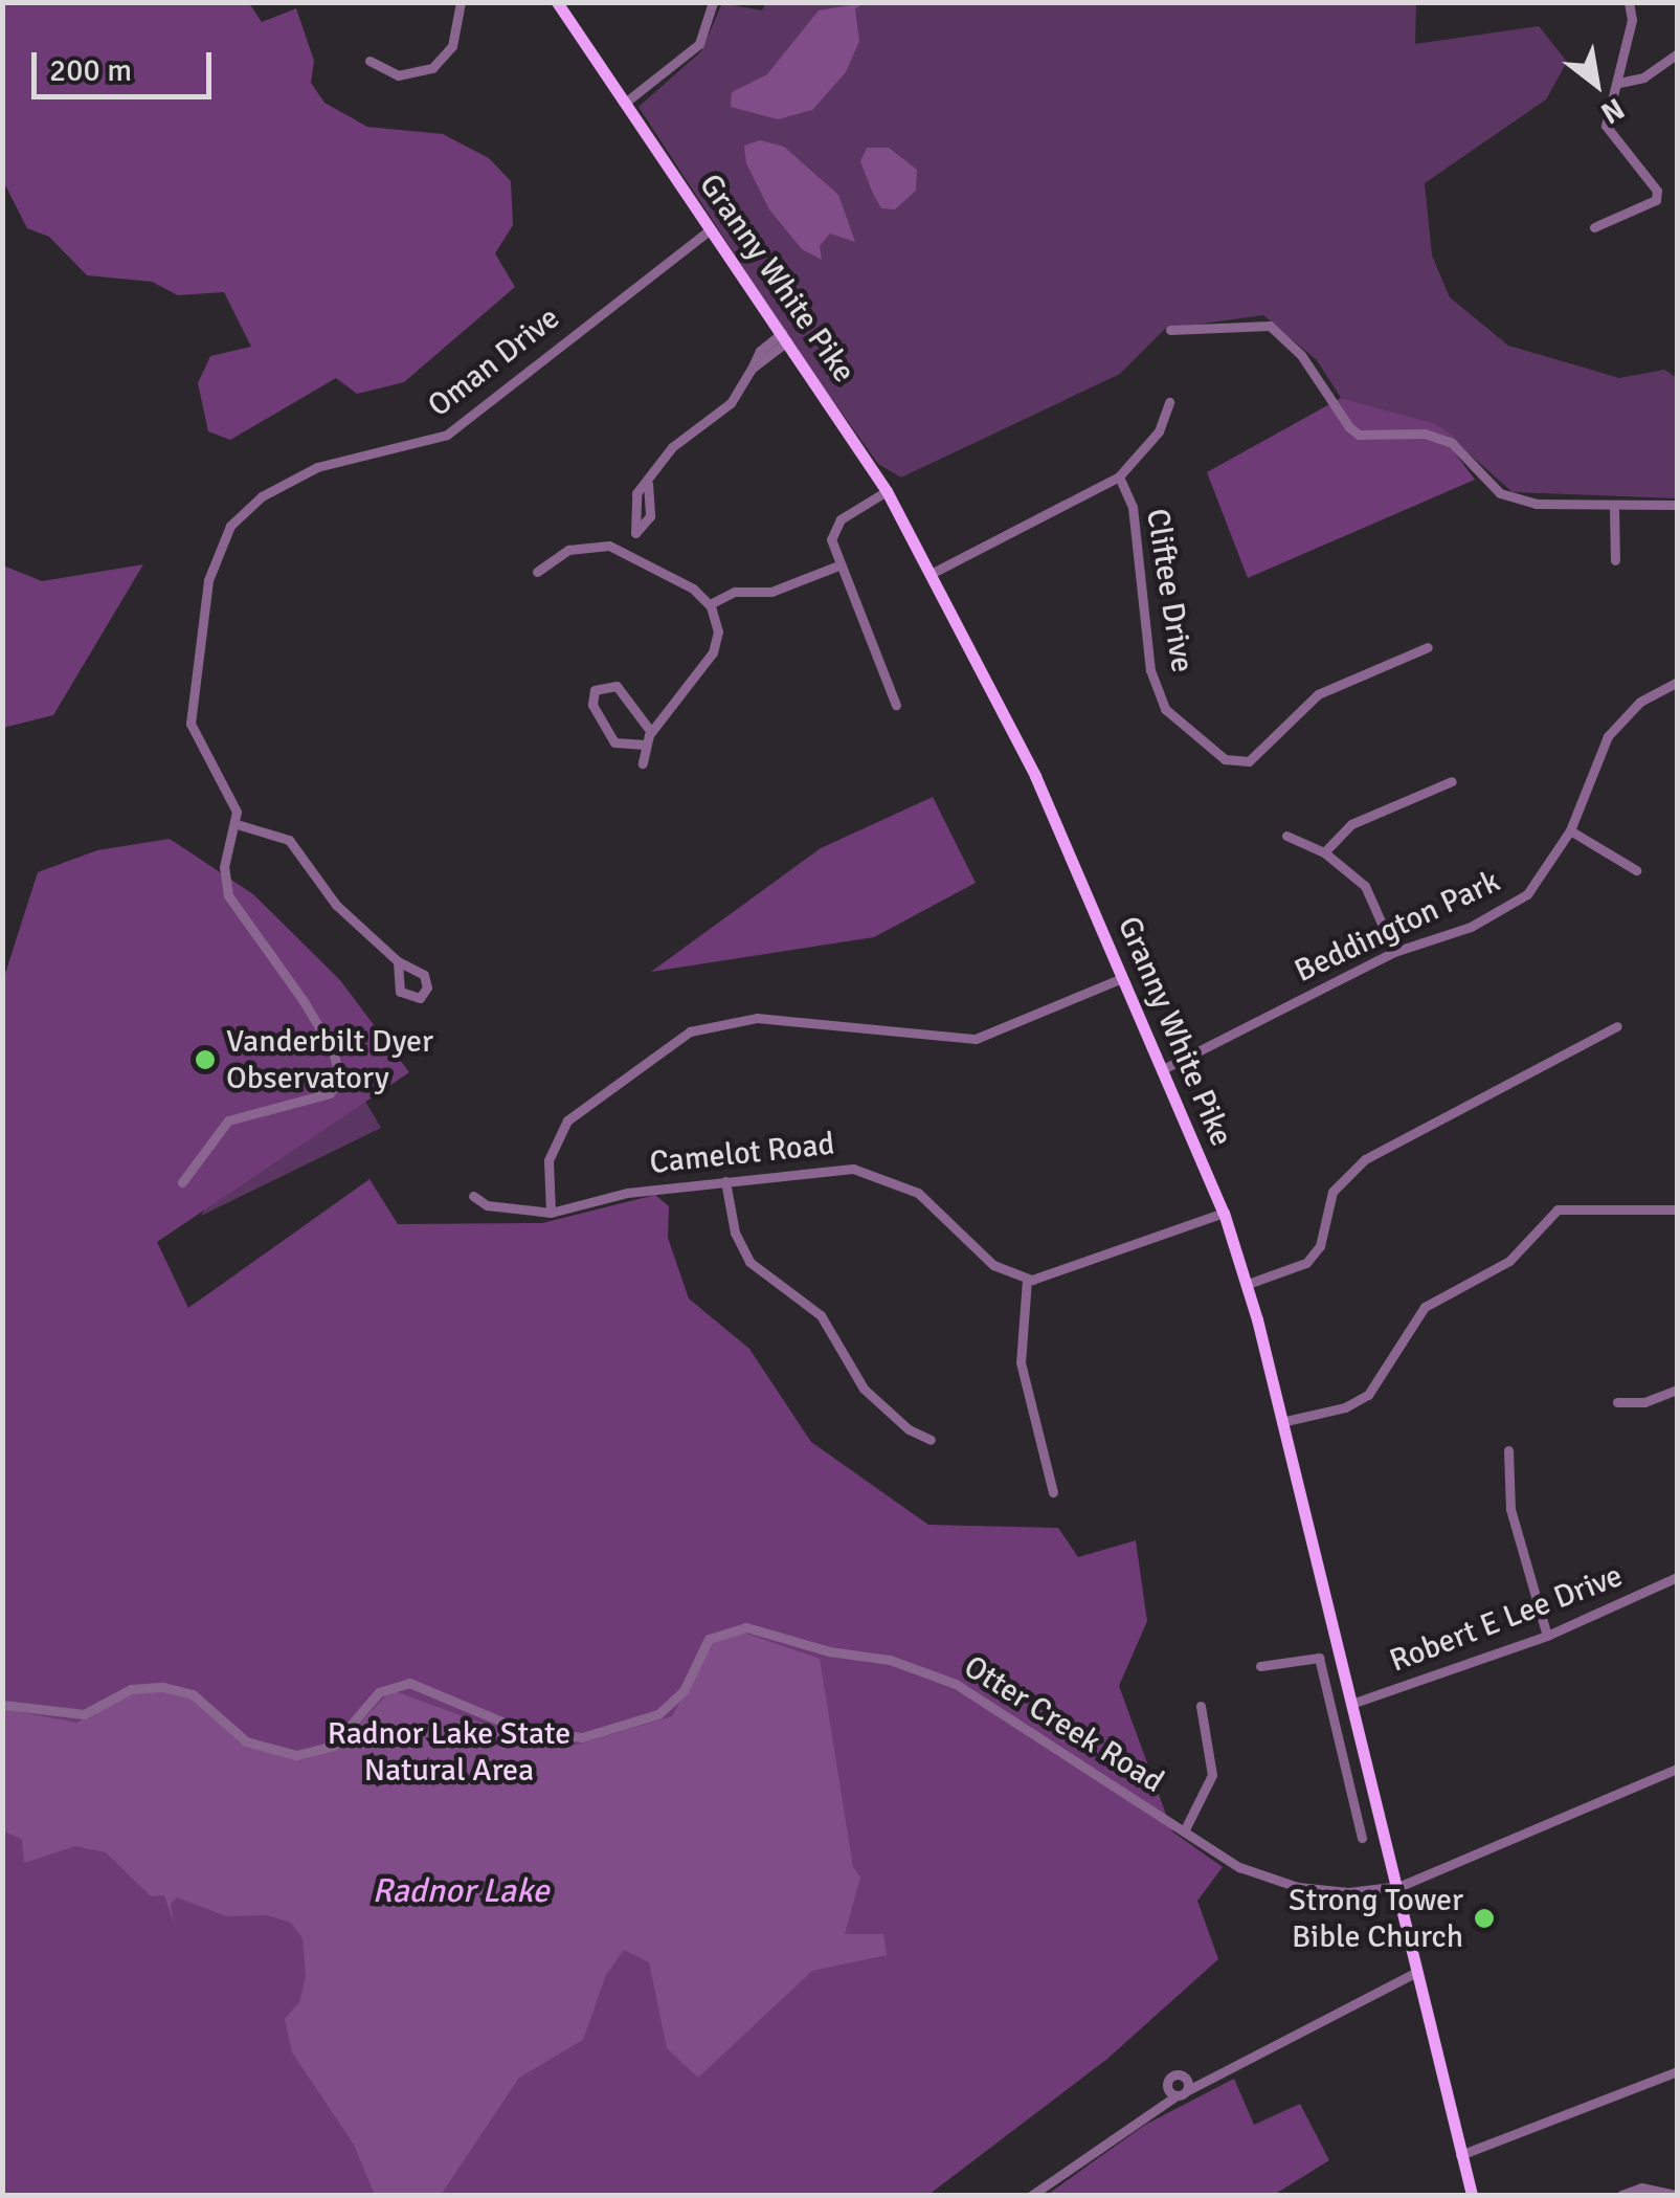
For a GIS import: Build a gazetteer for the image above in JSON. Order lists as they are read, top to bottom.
{
  "streets": {
    "main road": ["Granny White Pike"],
    "street": [
      "Oman Drive",
      "Cliftee Drive",
      "Beddington Park",
      "Camelot Road",
      "Robert E Lee Drive",
      "Otter Creek Road"
    ]
  },
  "crossings": [
    ["Granny White Pike", "Oman Drive"],
    ["Granny White Pike", "Beddington Park"],
    ["Granny White Pike", "Robert E Lee Drive"],
    ["Granny White Pike", "Otter Creek Road"]
  ],
  "water": ["Radnor Lake"],
  "parks": ["Radnor Lake State Natural Area"],
  "places": ["Vanderbilt Dyer Observatory", "Strong Tower Bible Church"],
  "scale_bar": "200 m",
  "north": "bottom right"
}
